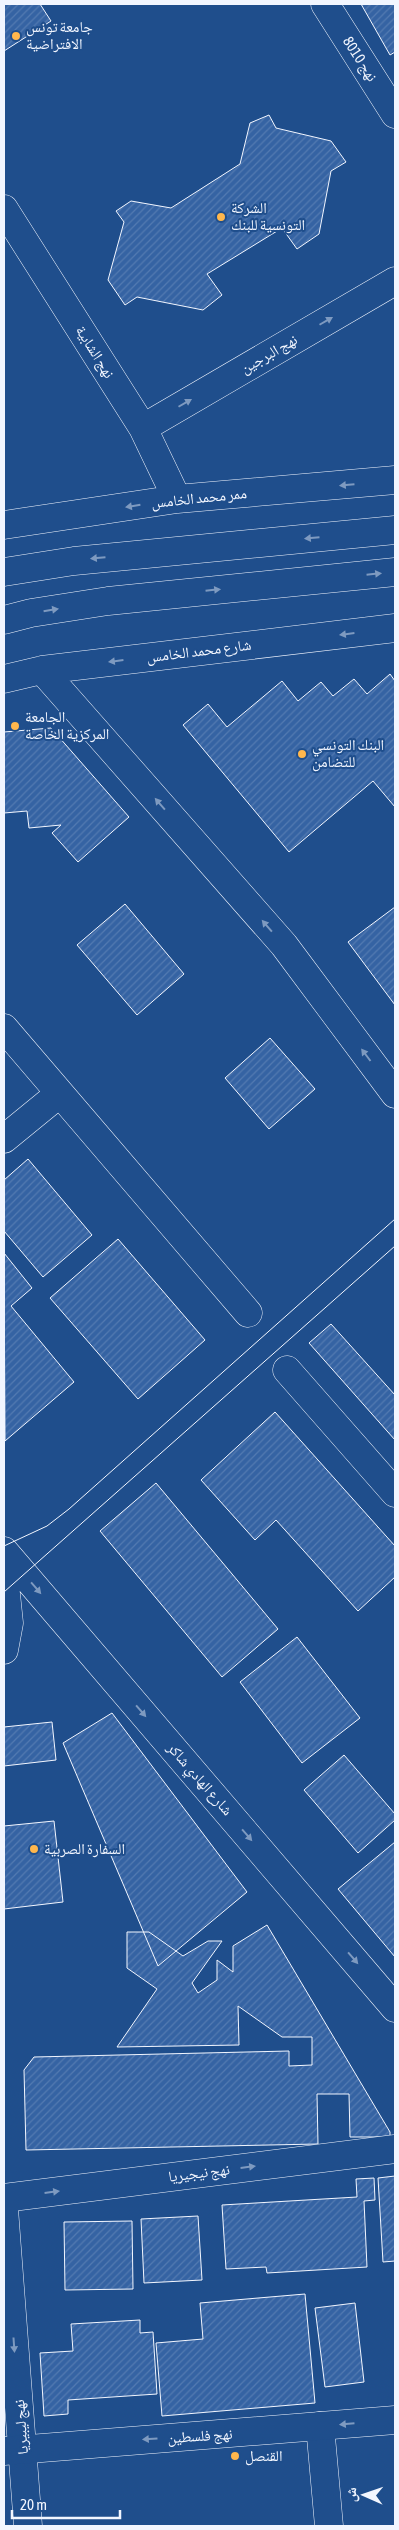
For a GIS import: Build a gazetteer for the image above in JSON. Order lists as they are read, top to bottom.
{
  "streets": {
    "street": [
      "نهج 8010",
      "نهج الشابية",
      "نهج البرجين",
      "ممر محمد الخامس",
      "شارع محمد الخامس",
      "شارع الهادي شاكر",
      "نهج نيجيريا",
      "نهج ليبيريا",
      "نهج فلسطين"
    ]
  },
  "crossings": [
    ["نهج الشابية", "نهج البرجين"],
    ["نهج الشابية", "ممر محمد الخامس"],
    ["نهج ليبيريا", "نهج فلسطين"]
  ],
  "one_way": [
    "شارع الهادي شاكر",
    "نهج نيجيريا",
    "نهج ليبيريا",
    "نهج فلسطين"
  ],
  "places": [
    "جامعة تونس الافتراضية",
    "الشركة التونسية للبنك",
    "الجامعة المركزية الخاصة",
    "البنك التونسي للتضامن",
    "السفارة الصربية",
    "القنصل"
  ],
  "scale_bar": "20 m",
  "north": "left"
}
